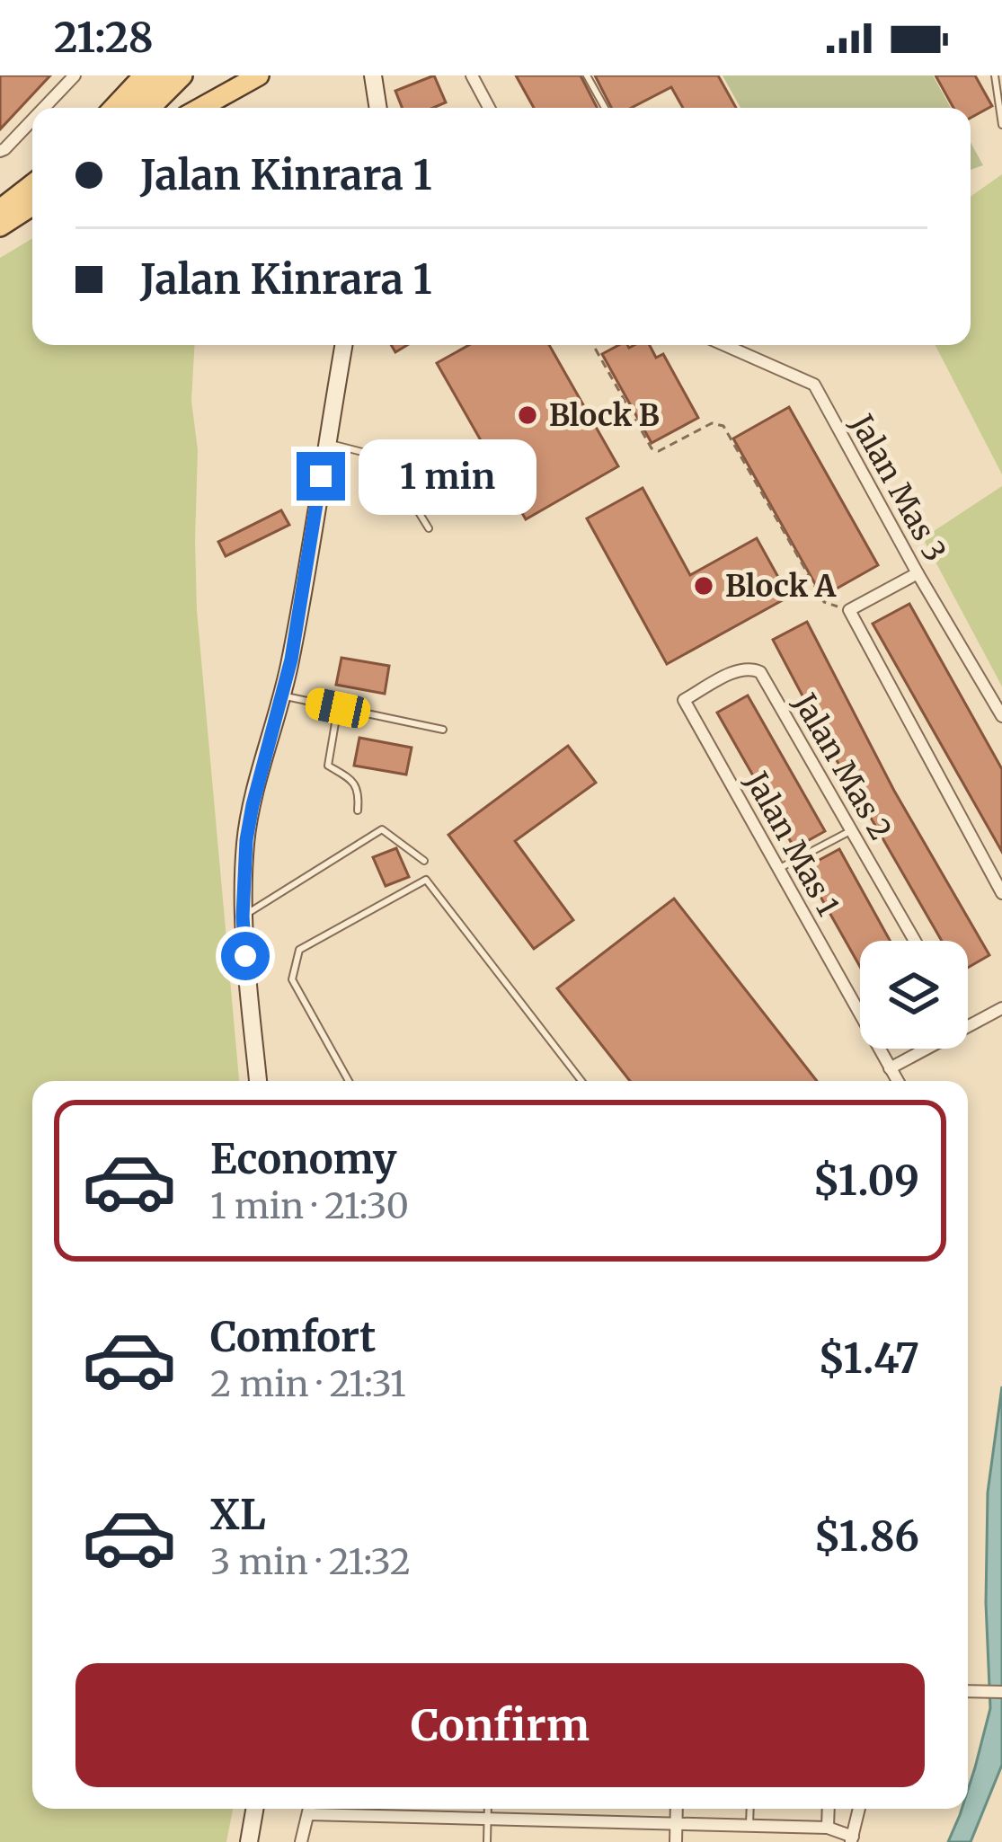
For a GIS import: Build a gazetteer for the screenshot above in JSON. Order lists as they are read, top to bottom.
{
  "streets": {
    "street": ["Jalan Mas 3", "Jalan Mas 2", "Jalan Mas 1"]
  },
  "crossings": [
    ["Jalan Mas 2", "Jalan Mas 1"]
  ],
  "places": ["Block B", "Block A"],
  "page": {
    "status": "21:28",
    "banner": ["Jalan Kinrara 1", "Jalan Kinrara 1"],
    "bubble": "1 min",
    "list": [
      {
        "name": "Economy",
        "note": "1 min · 21:30",
        "value": "$1.09"
      },
      {
        "name": "Comfort",
        "note": "2 min · 21:31",
        "value": "$1.47"
      },
      {
        "name": "XL",
        "note": "3 min · 21:32",
        "value": "$1.86"
      }
    ],
    "buttons": "Confirm"
  }
}
